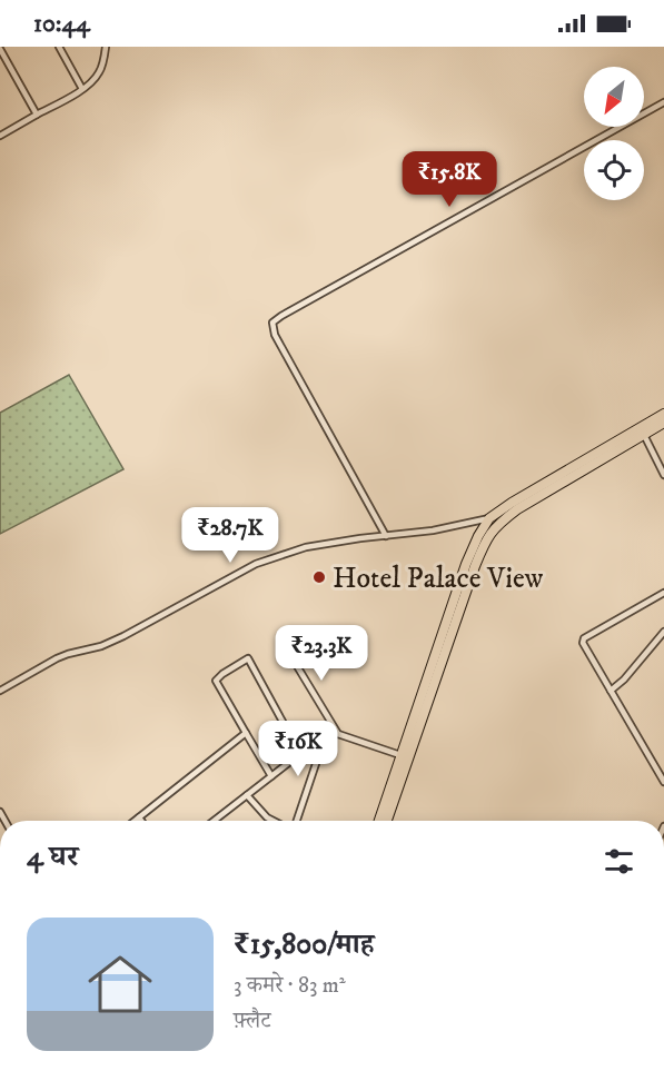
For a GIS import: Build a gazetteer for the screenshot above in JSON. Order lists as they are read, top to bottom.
{
  "places": ["Hotel Palace View"],
  "north": "bottom left",
  "page": {
    "status": "10:44",
    "price": [
      "₹15.8K",
      "₹28.7K",
      "₹23.3K",
      "₹16K"
    ],
    "heading": "4 घर",
    "list": [
      {
        "name": "₹15,800/माह",
        "note": "3 कमरे · 83 m² · फ़्लैट"
      }
    ]
  }
}
